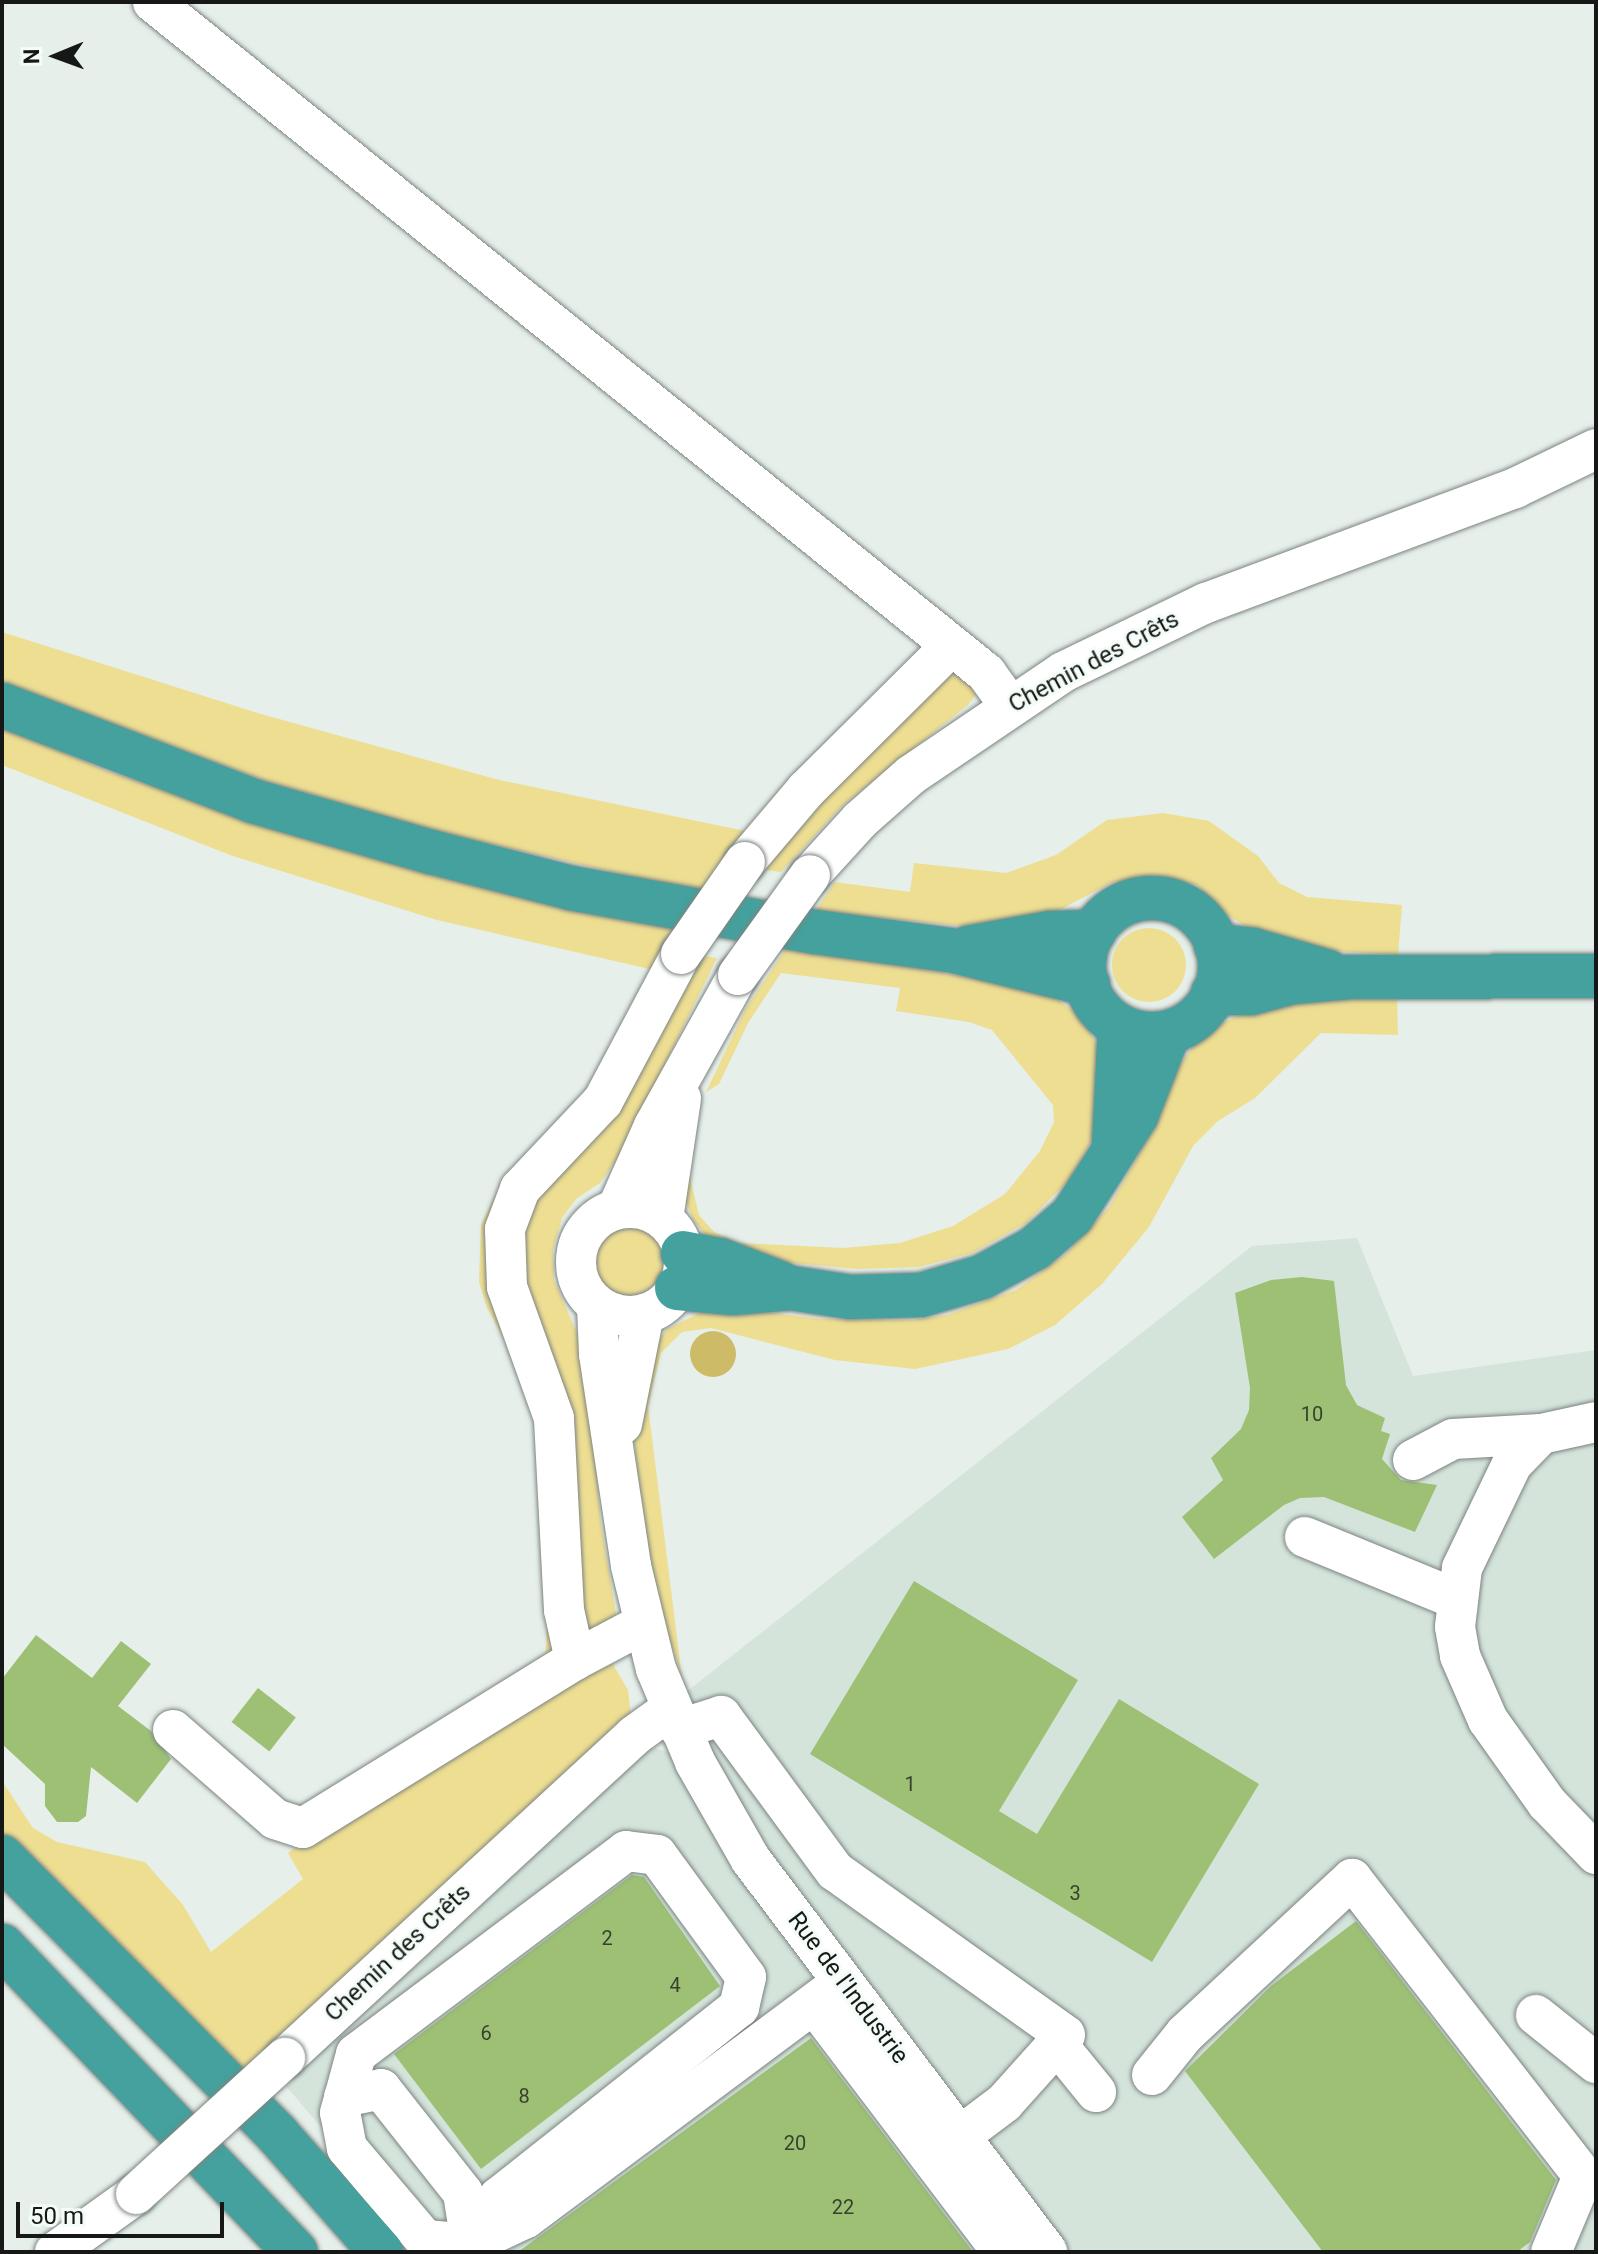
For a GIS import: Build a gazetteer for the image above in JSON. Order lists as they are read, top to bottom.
{
  "streets": {
    "street": ["Chemin des Crêts", "Rue de l'Industrie"]
  },
  "crossings": [
    ["Chemin des Crêts", "Rue de l'Industrie"]
  ],
  "house_numbers": [
    "10",
    "1",
    "3",
    "2",
    "4",
    "6",
    "8",
    "20",
    "22"
  ],
  "scale_bar": "50 m",
  "north": "left"
}
